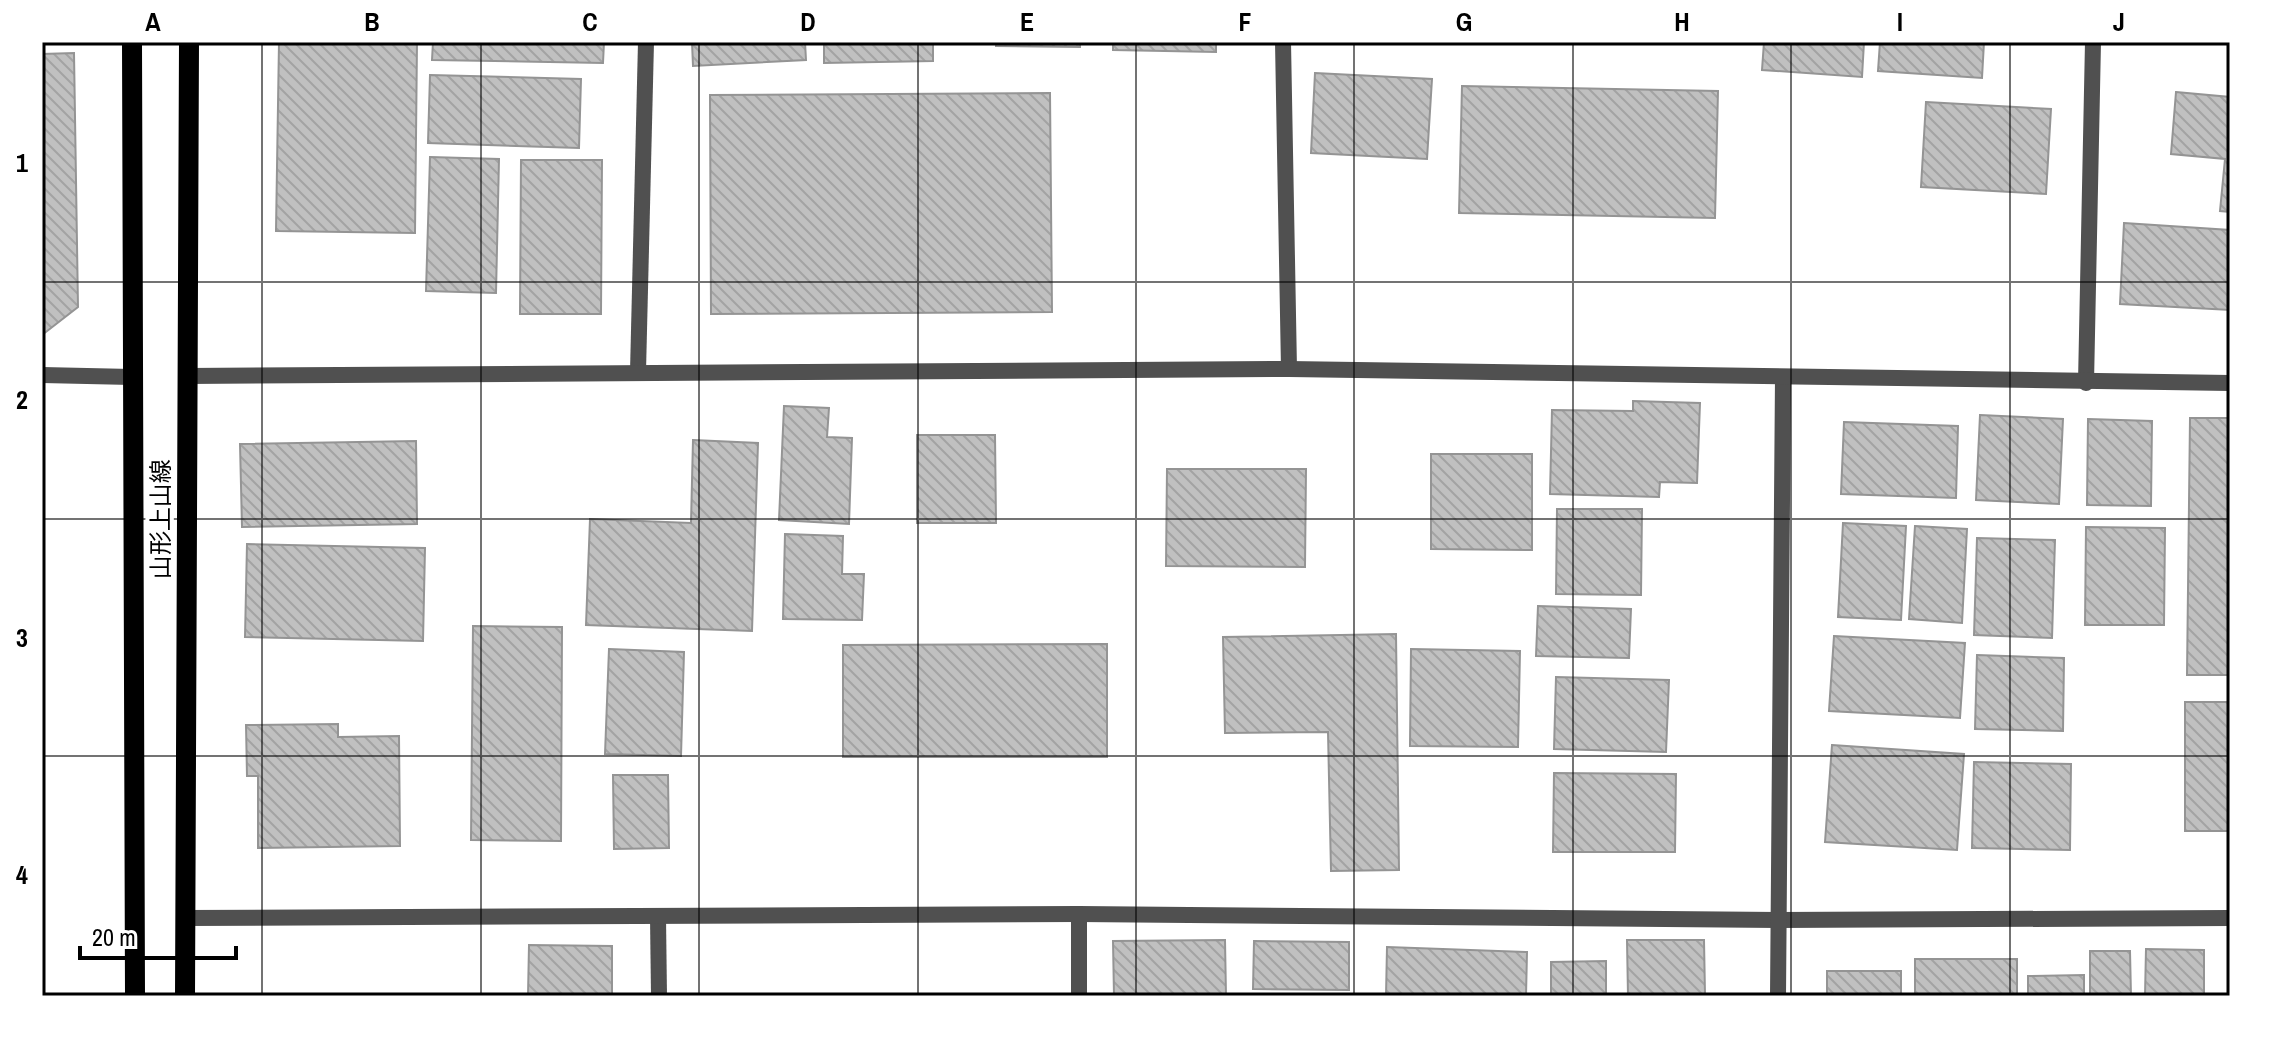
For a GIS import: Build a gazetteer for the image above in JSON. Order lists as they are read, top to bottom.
{
  "streets": {
    "main road": ["山形上山線"]
  },
  "scale_bar": "20 m",
  "grid": {
    "columns": [
      "A",
      "B",
      "C",
      "D",
      "E",
      "F",
      "G",
      "H",
      "I",
      "J"
    ],
    "rows": [
      "1",
      "2",
      "3",
      "4"
    ]
  }
}
